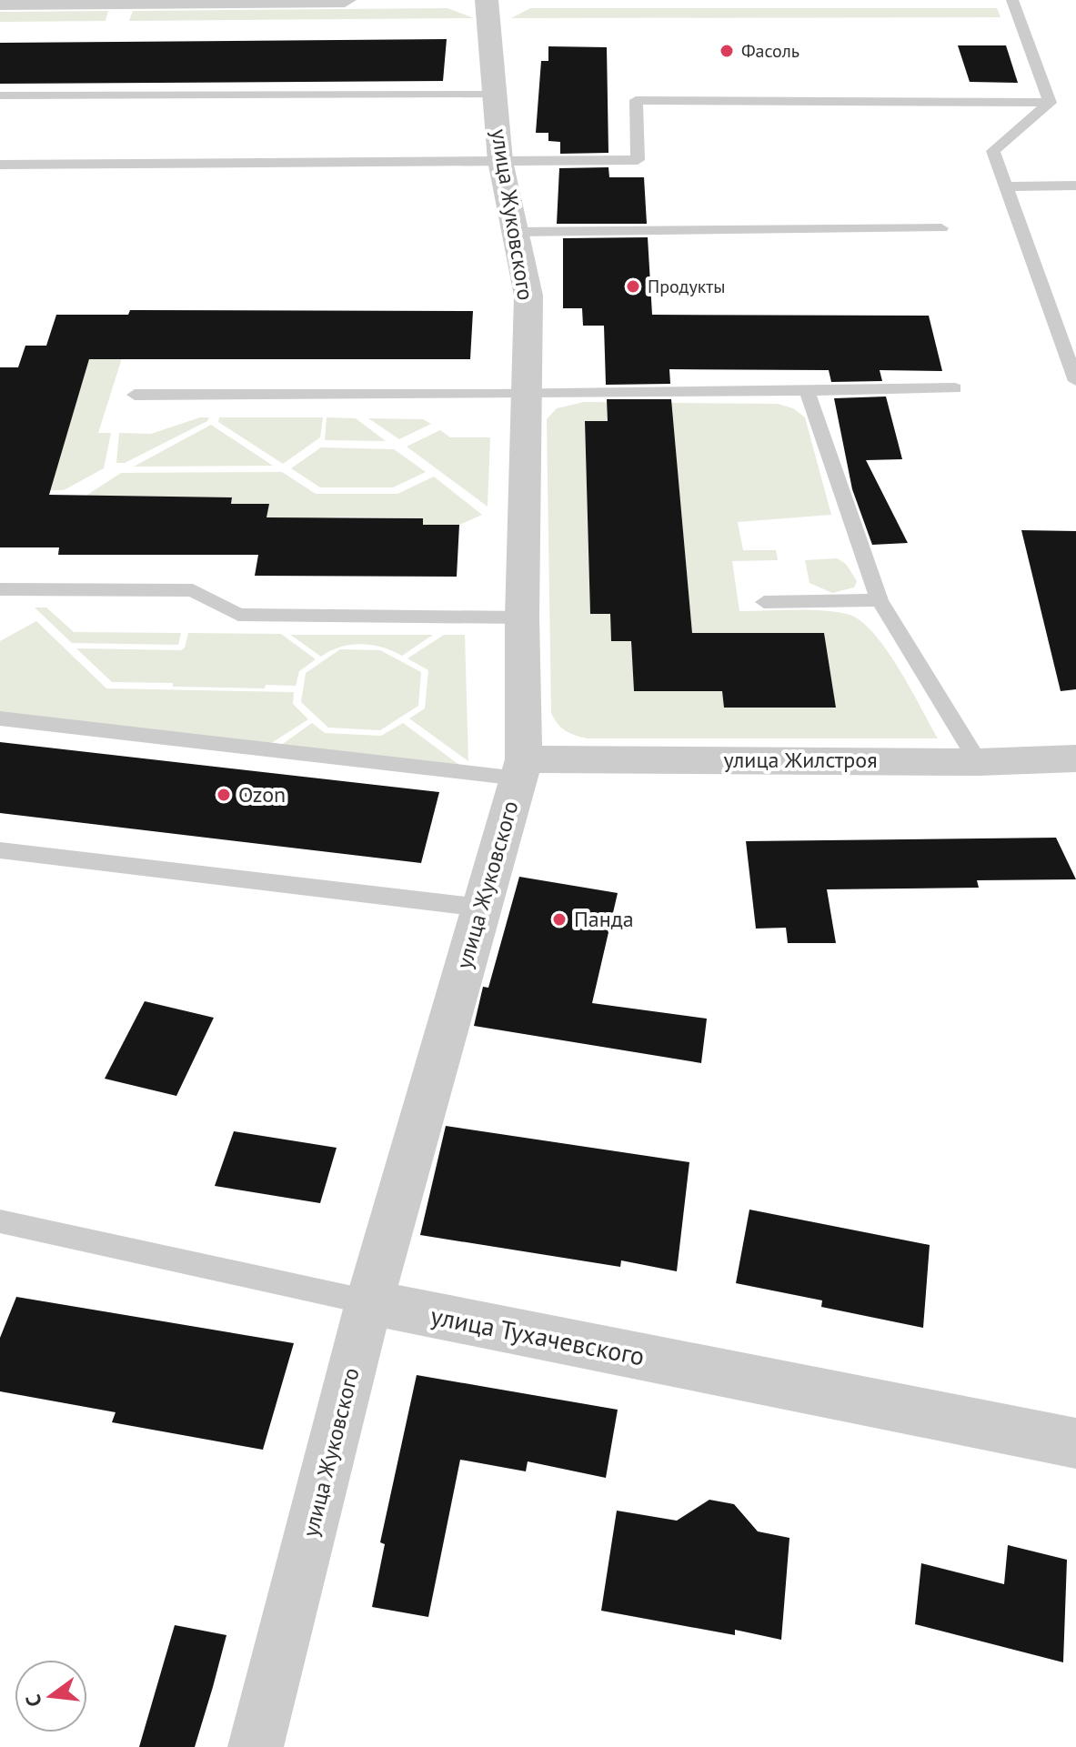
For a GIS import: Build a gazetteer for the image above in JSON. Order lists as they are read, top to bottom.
{
  "streets": {
    "street": ["улица Жуковского", "улица Жилстроя", "улица Тухачевского"]
  },
  "crossings": [
    ["улица Жуковского", "улица Жилстроя"],
    ["улица Жуковского", "улица Тухачевского"]
  ],
  "places": [
    "Фасоль",
    "Продукты",
    "Ozon",
    "Панда"
  ],
  "north": "left"
}
